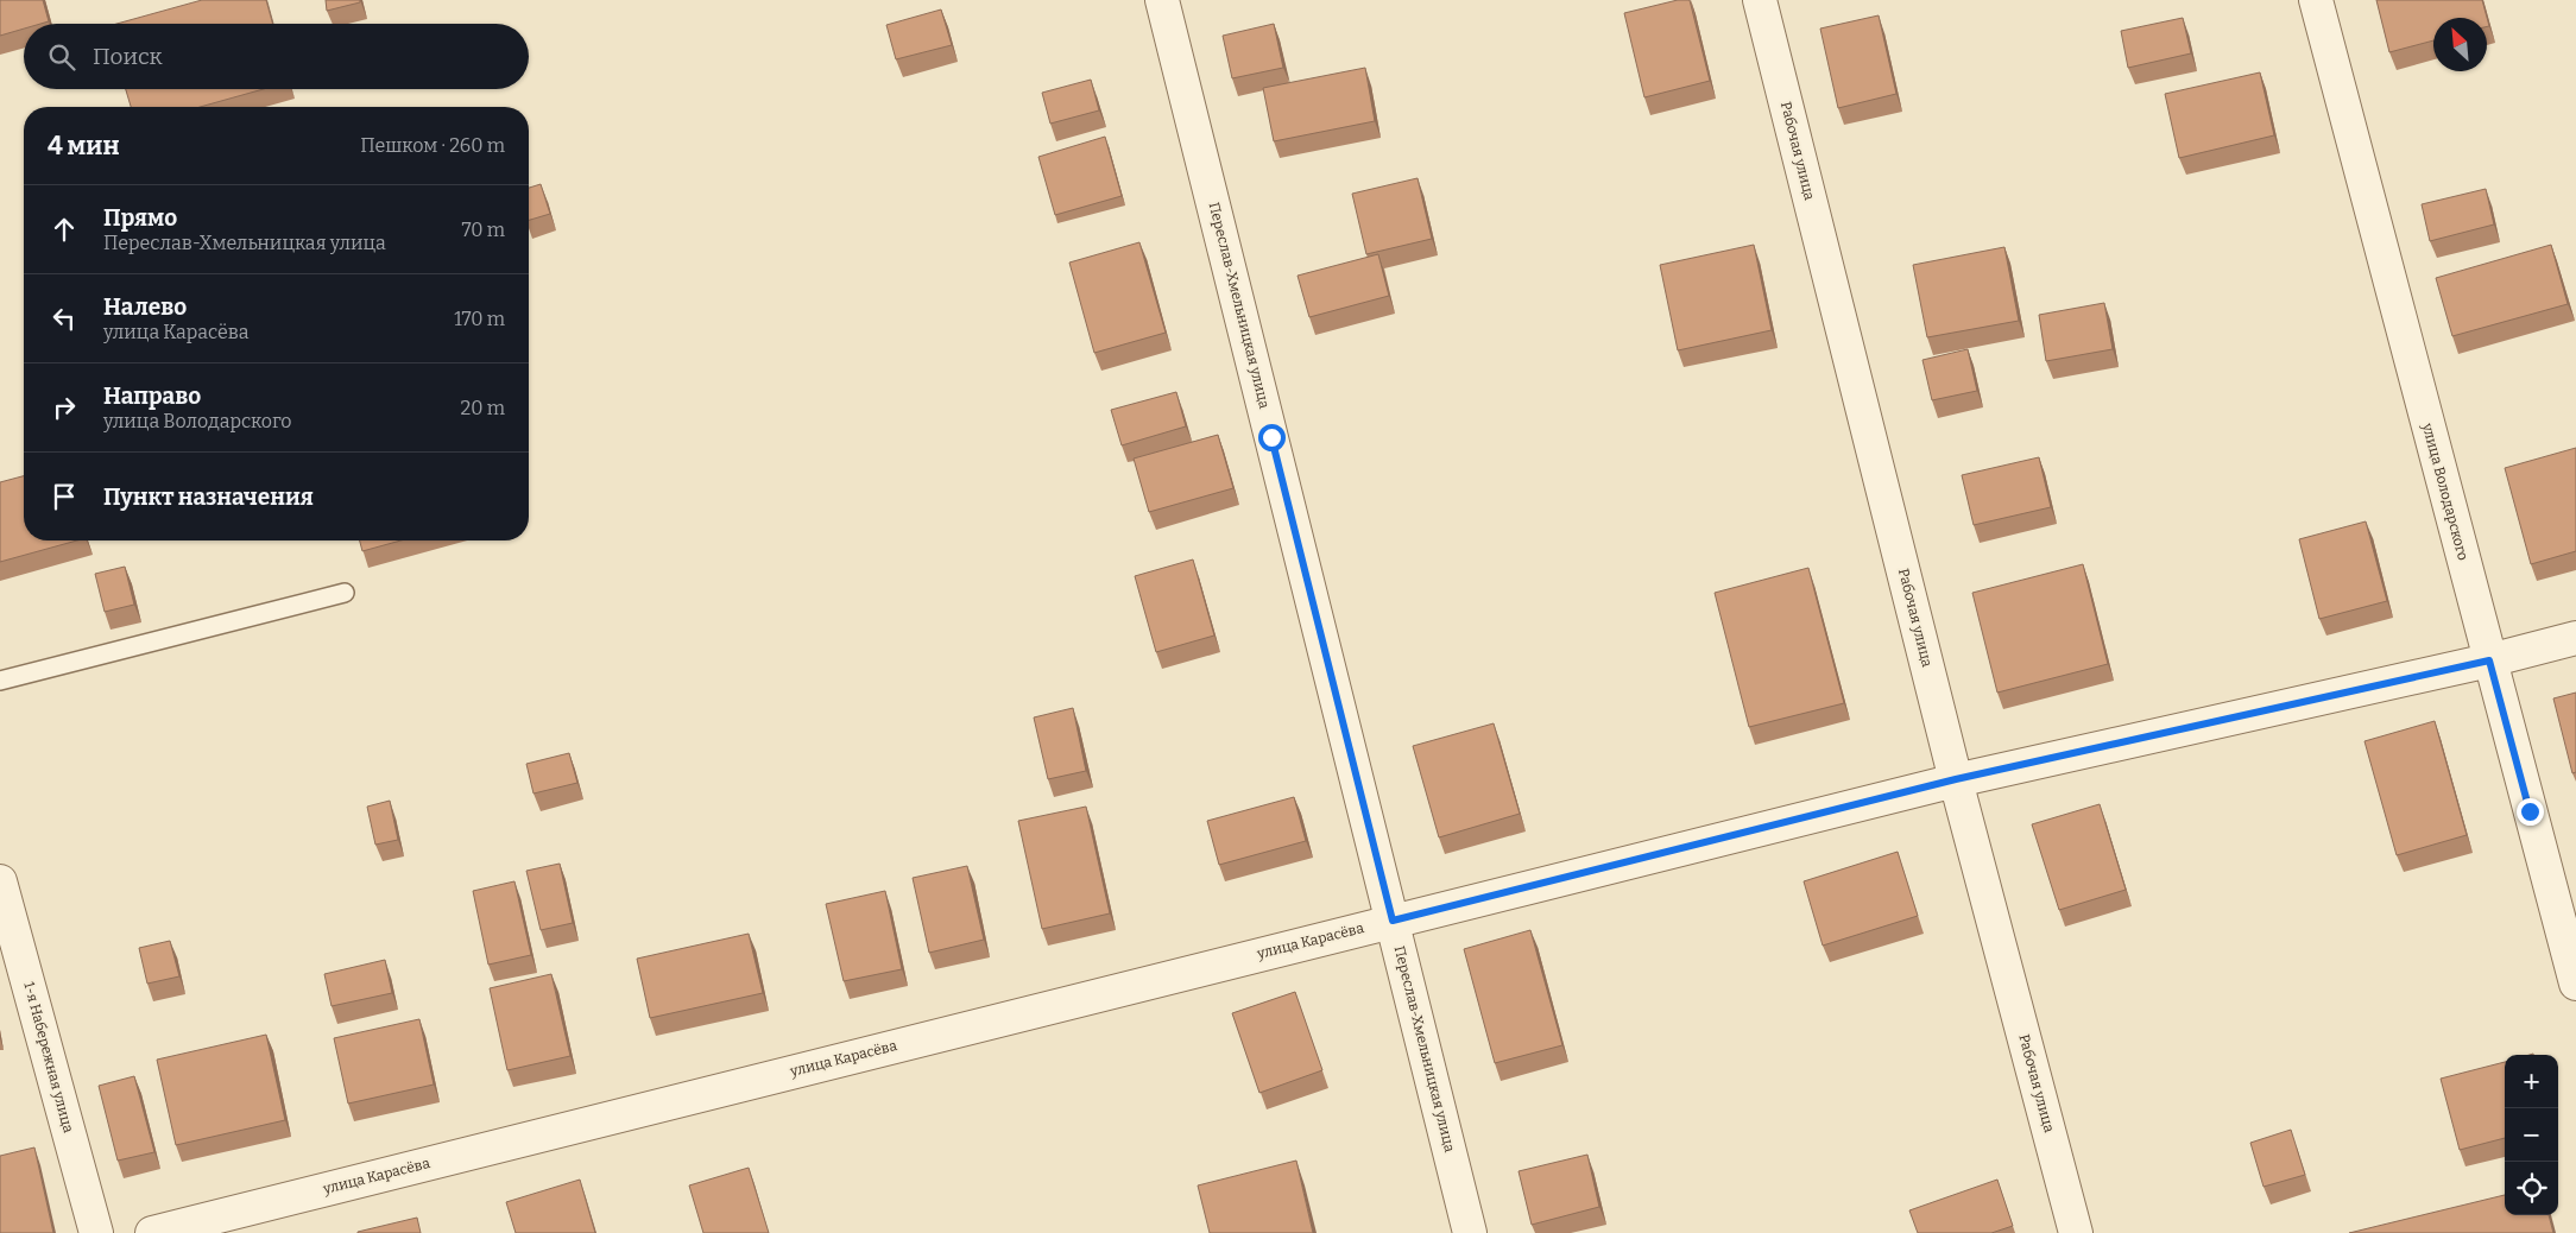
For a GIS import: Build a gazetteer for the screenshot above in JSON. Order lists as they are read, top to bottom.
{
  "streets": {
    "street": [
      "Рабочая улица",
      "Переслав-Хмельницкая улица",
      "улица Володарского",
      "улица Карасёва",
      "1-я Набережная улица"
    ]
  },
  "crossings": [
    ["Рабочая улица", "улица Карасёва"],
    ["Переслав-Хмельницкая улица", "улица Карасёва"],
    ["улица Володарского", "улица Карасёва"]
  ],
  "north": "top left",
  "page": {
    "search": "Поиск",
    "heading": ["4 мин", "Пешком · 260 m"],
    "list": [
      ["Прямо", "Переслав-Хмельницкая улица", "70 m"],
      ["Налево", "улица Карасёва", "170 m"],
      ["Направо", "улица Володарского", "20 m"],
      "Пункт назначения"
    ],
    "map_buttons": ["+", "−"]
  }
}
